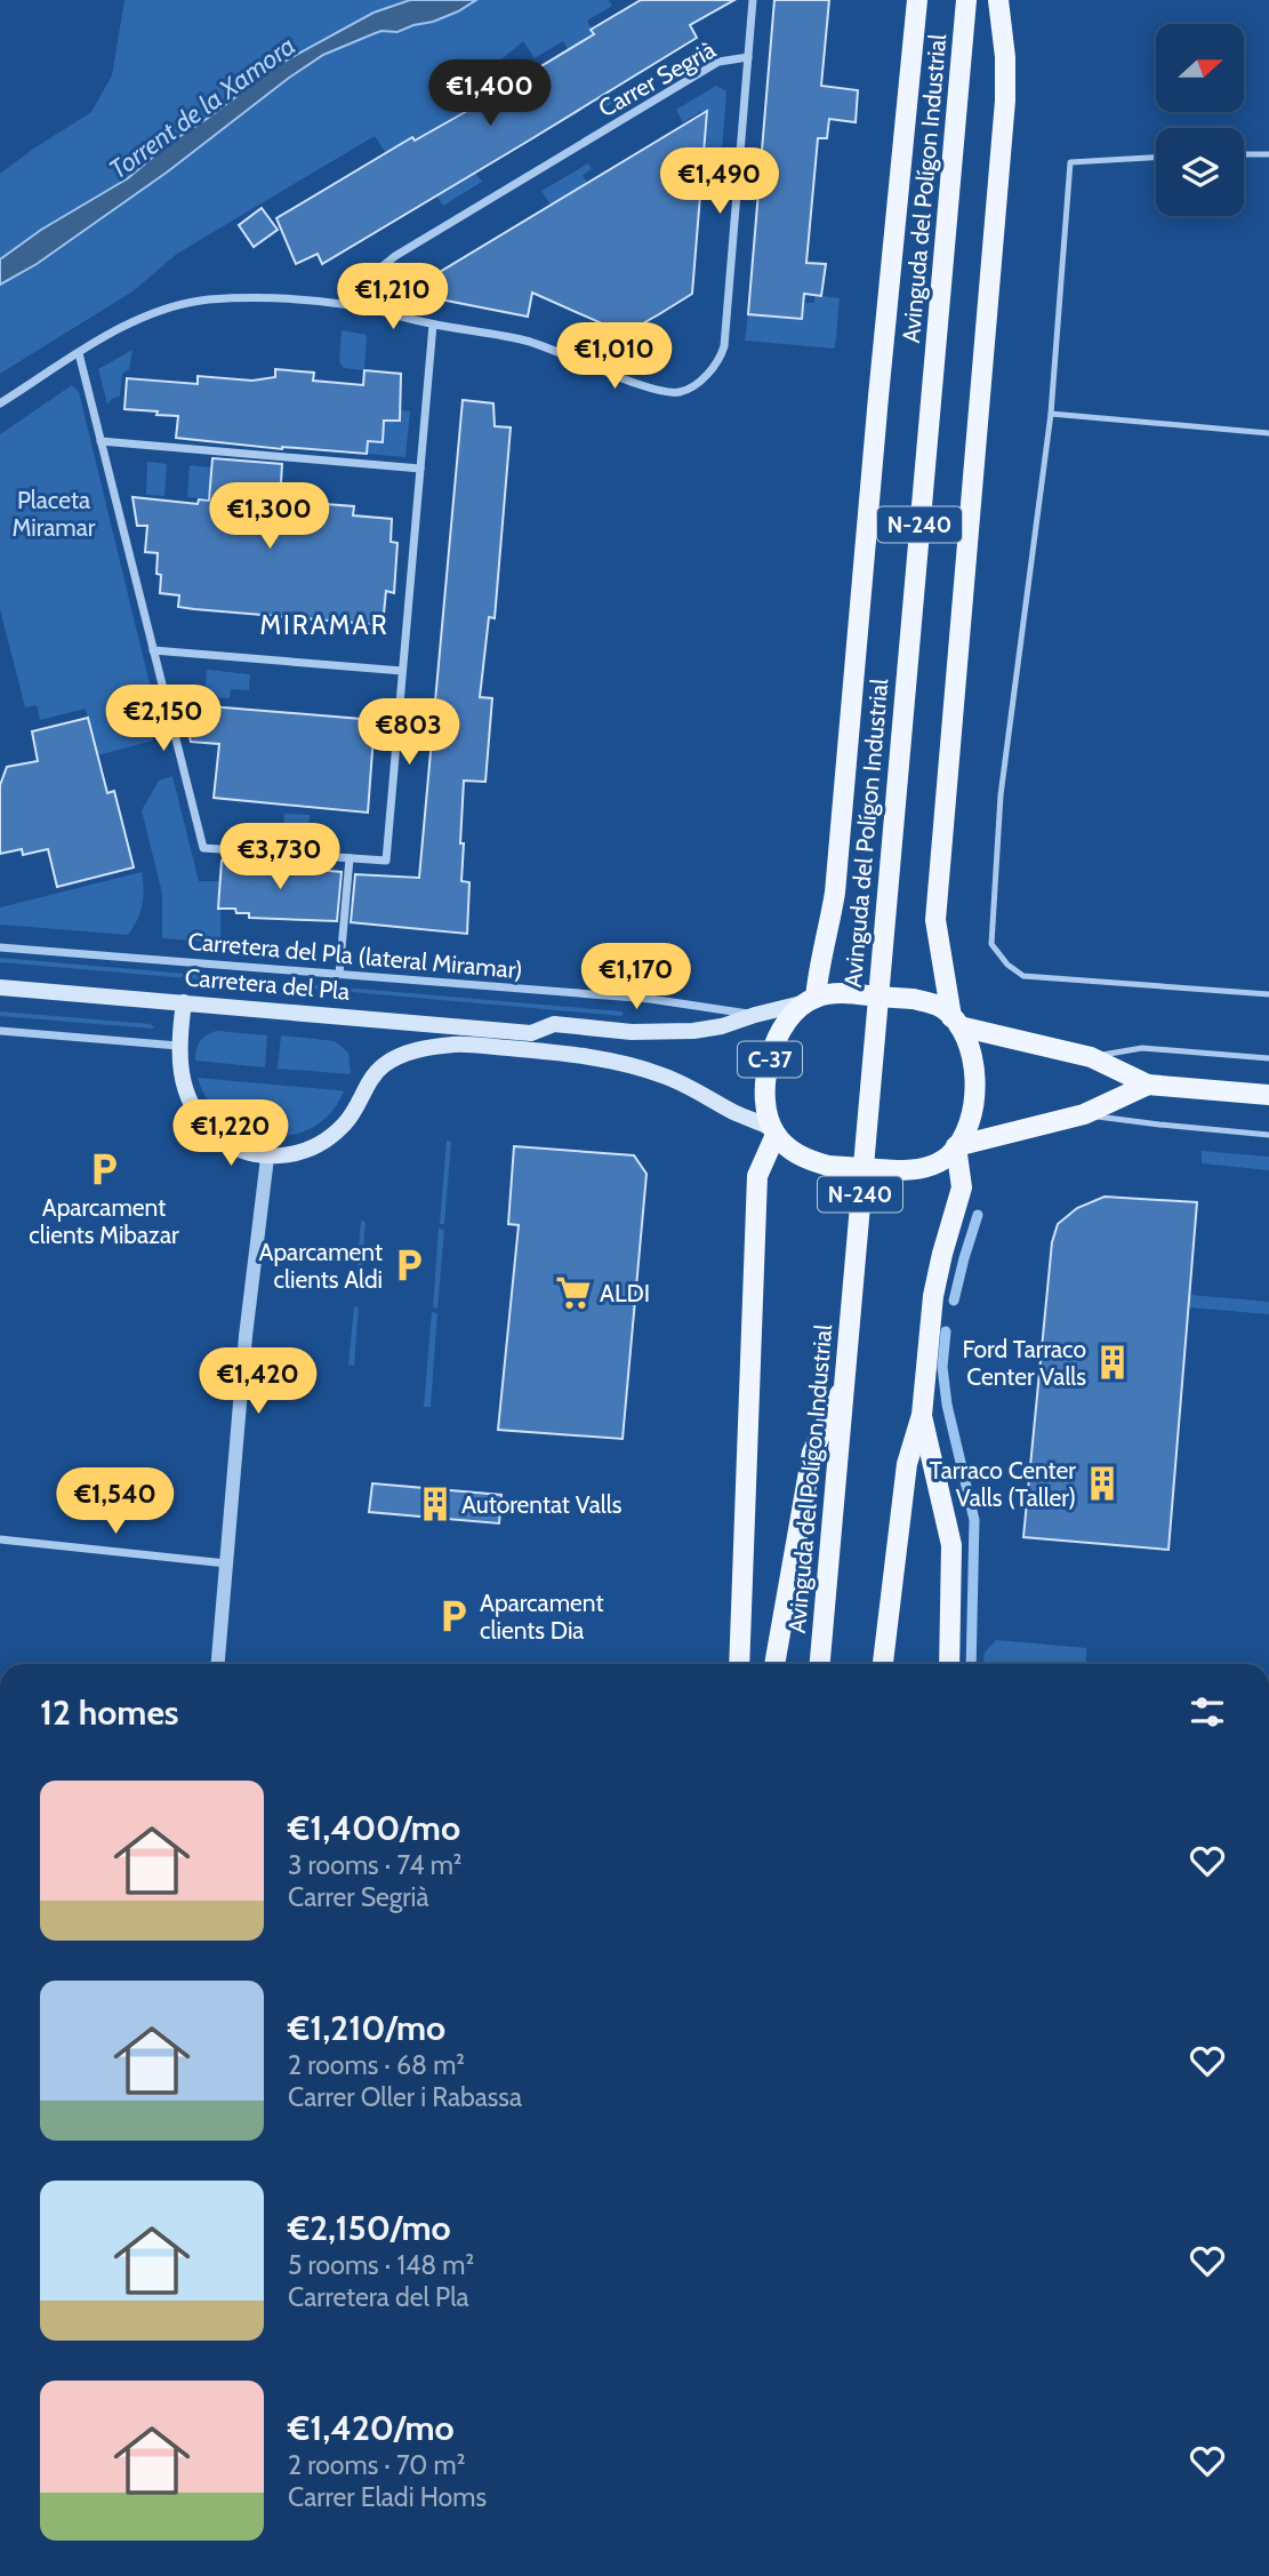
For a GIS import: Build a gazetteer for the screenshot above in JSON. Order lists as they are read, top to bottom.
{
  "streets": {
    "main road": [
      "Avinguda del Polígon Industrial",
      "N-240",
      "Carretera del Pla",
      "C-37"
    ],
    "street": ["Carrer Segrià", "Carretera del Pla (lateral Miramar)"]
  },
  "crossings": [
    ["Carretera del Pla (lateral Miramar)", "Carretera del Pla"],
    ["Carretera del Pla", "C-37"]
  ],
  "districts": ["MIRAMAR"],
  "water": ["Torrent de la Xamora"],
  "parks": ["Placeta Miramar"],
  "places": {
    "parking": ["Aparcament clients Mibazar", "Aparcament clients Aldi", "Aparcament clients Dia"],
    "supermarket": ["ALDI"],
    "building": ["Ford Tarraco Center Valls", "Tarraco Center Valls (Taller)", "Autorentat Valls"]
  },
  "north": "right",
  "page": {
    "price": [
      "€1,400",
      "€1,490",
      "€1,210",
      "€1,010",
      "€1,300",
      "€2,150",
      "€803",
      "€3,730",
      "€1,170",
      "€1,220",
      "€1,420",
      "€1,540"
    ],
    "heading": "12 homes",
    "list": [
      {
        "name": "€1,400/mo",
        "note": "3 rooms · 74 m² · Carrer Segrià"
      },
      {
        "name": "€1,210/mo",
        "note": "2 rooms · 68 m² · Carrer Oller i Rabassa"
      },
      {
        "name": "€2,150/mo",
        "note": "5 rooms · 148 m² · Carretera del Pla"
      },
      {
        "name": "€1,420/mo",
        "note": "2 rooms · 70 m² · Carrer Eladi Homs"
      }
    ]
  }
}
